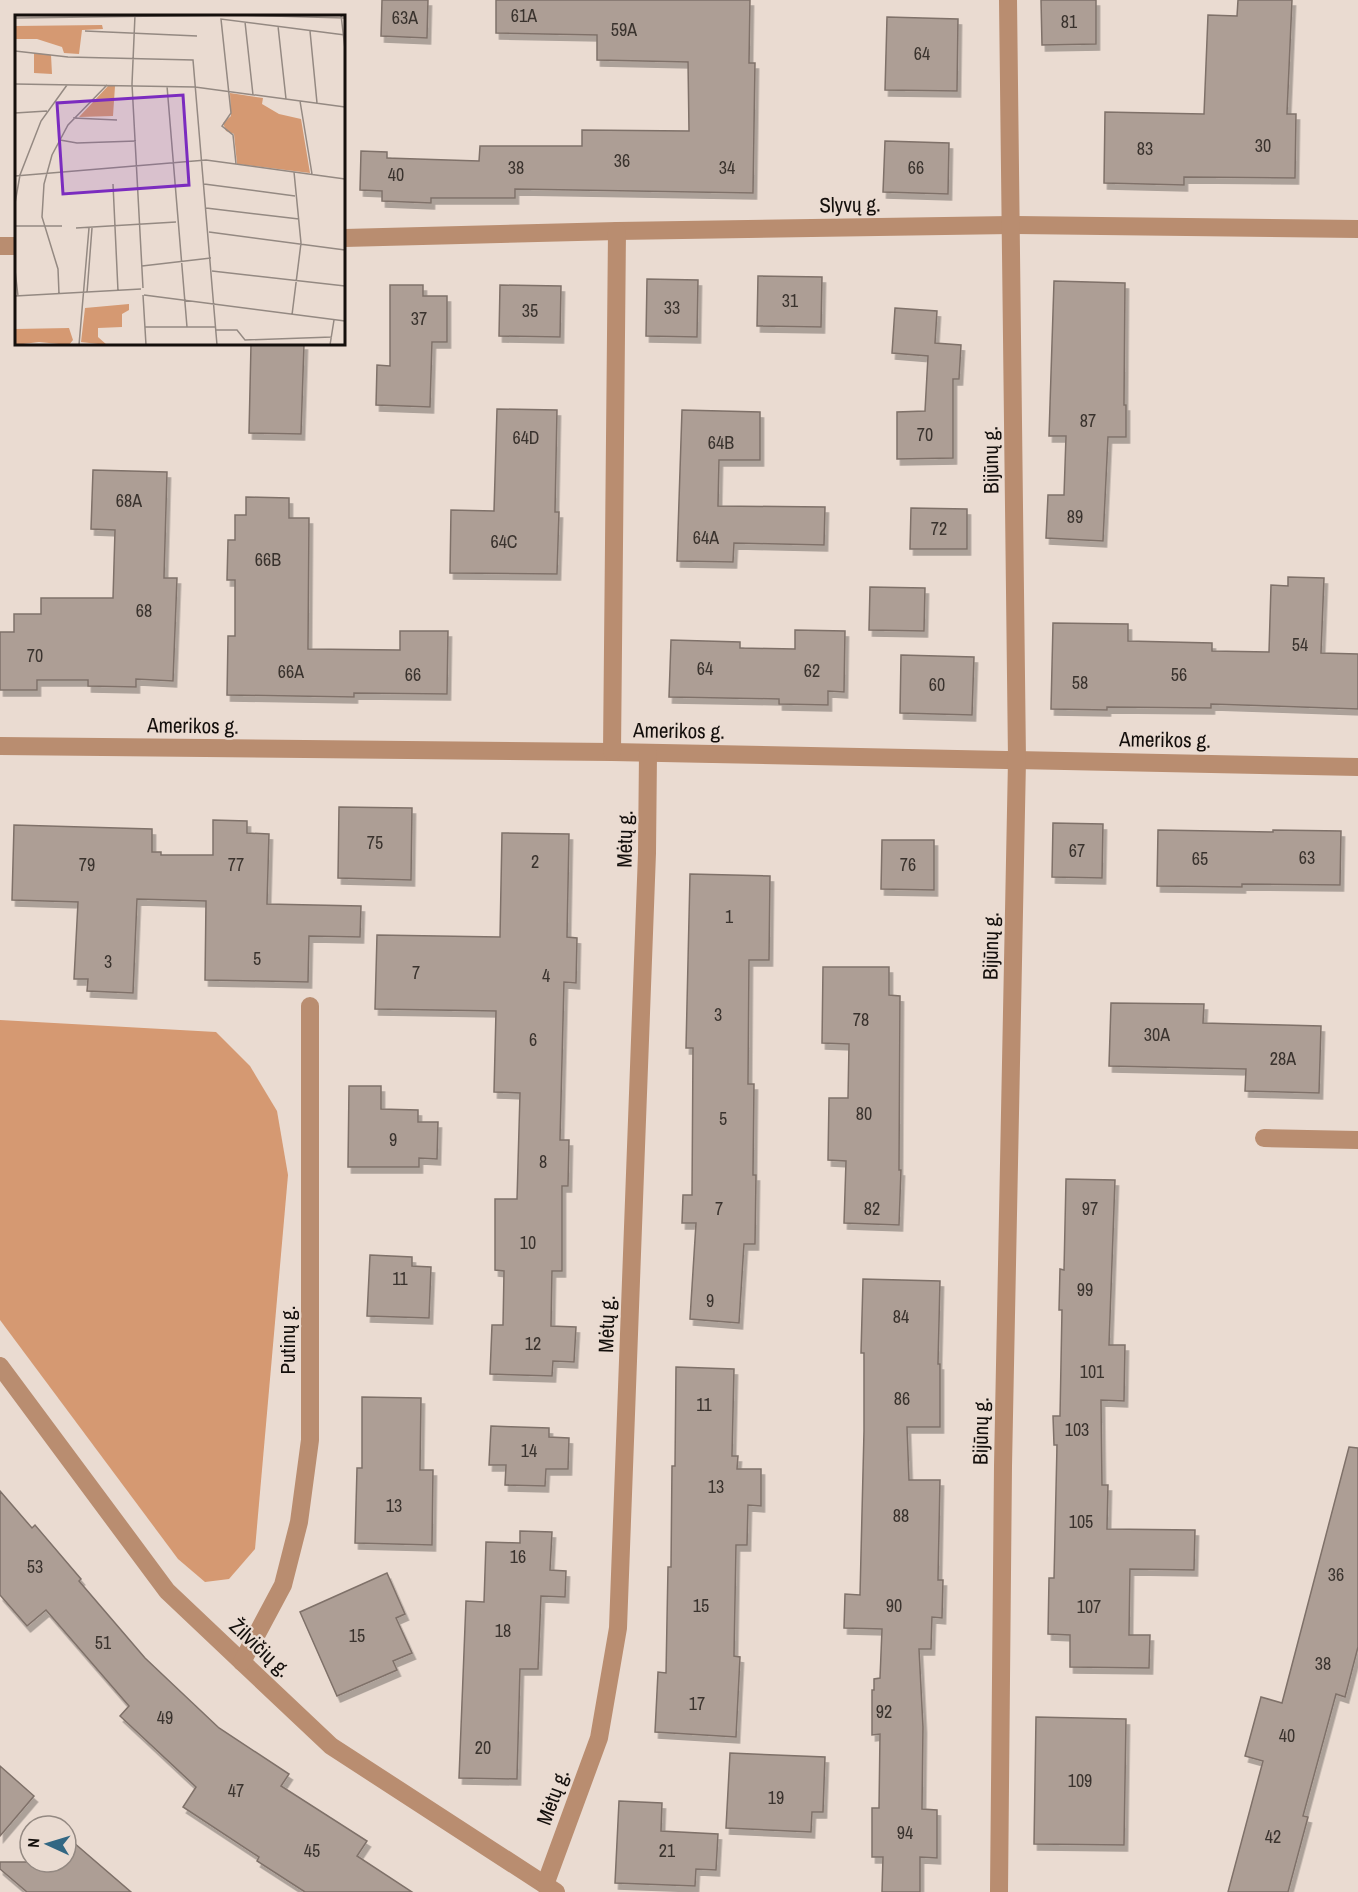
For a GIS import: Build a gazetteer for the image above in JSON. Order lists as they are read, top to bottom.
{
  "streets": {
    "street": [
      "Slyvų g.",
      "Bijūnų g.",
      "Amerikos g.",
      "Mėtų g.",
      "Putinų g.",
      "Žilvičių g."
    ]
  },
  "crossings": [
    ["Slyvų g.", "Bijūnų g."],
    ["Bijūnų g.", "Amerikos g."],
    ["Amerikos g.", "Mėtų g."],
    ["Mėtų g.", "Žilvičių g."],
    ["Putinų g.", "Žilvičių g."]
  ],
  "house_numbers": [
    "61A",
    "63A",
    "81",
    "59A",
    "64",
    "30",
    "83",
    "36",
    "38",
    "34",
    "66",
    "40",
    "31",
    "33",
    "35",
    "37",
    "87",
    "70",
    "64D",
    "64B",
    "68A",
    "89",
    "72",
    "64A",
    "64C",
    "66B",
    "68",
    "54",
    "70",
    "64",
    "62",
    "66A",
    "66",
    "56",
    "58",
    "60",
    "75",
    "67",
    "63",
    "65",
    "2",
    "79",
    "77",
    "76",
    "1",
    "5",
    "3",
    "7",
    "4",
    "3",
    "78",
    "30A",
    "6",
    "28A",
    "80",
    "5",
    "9",
    "8",
    "7",
    "82",
    "97",
    "10",
    "11",
    "99",
    "9",
    "84",
    "12",
    "101",
    "86",
    "11",
    "103",
    "14",
    "13",
    "13",
    "88",
    "105",
    "16",
    "53",
    "36",
    "15",
    "90",
    "107",
    "18",
    "15",
    "51",
    "38",
    "17",
    "92",
    "49",
    "40",
    "20",
    "109",
    "47",
    "19",
    "94",
    "42",
    "45",
    "21"
  ],
  "north": "left"
}
